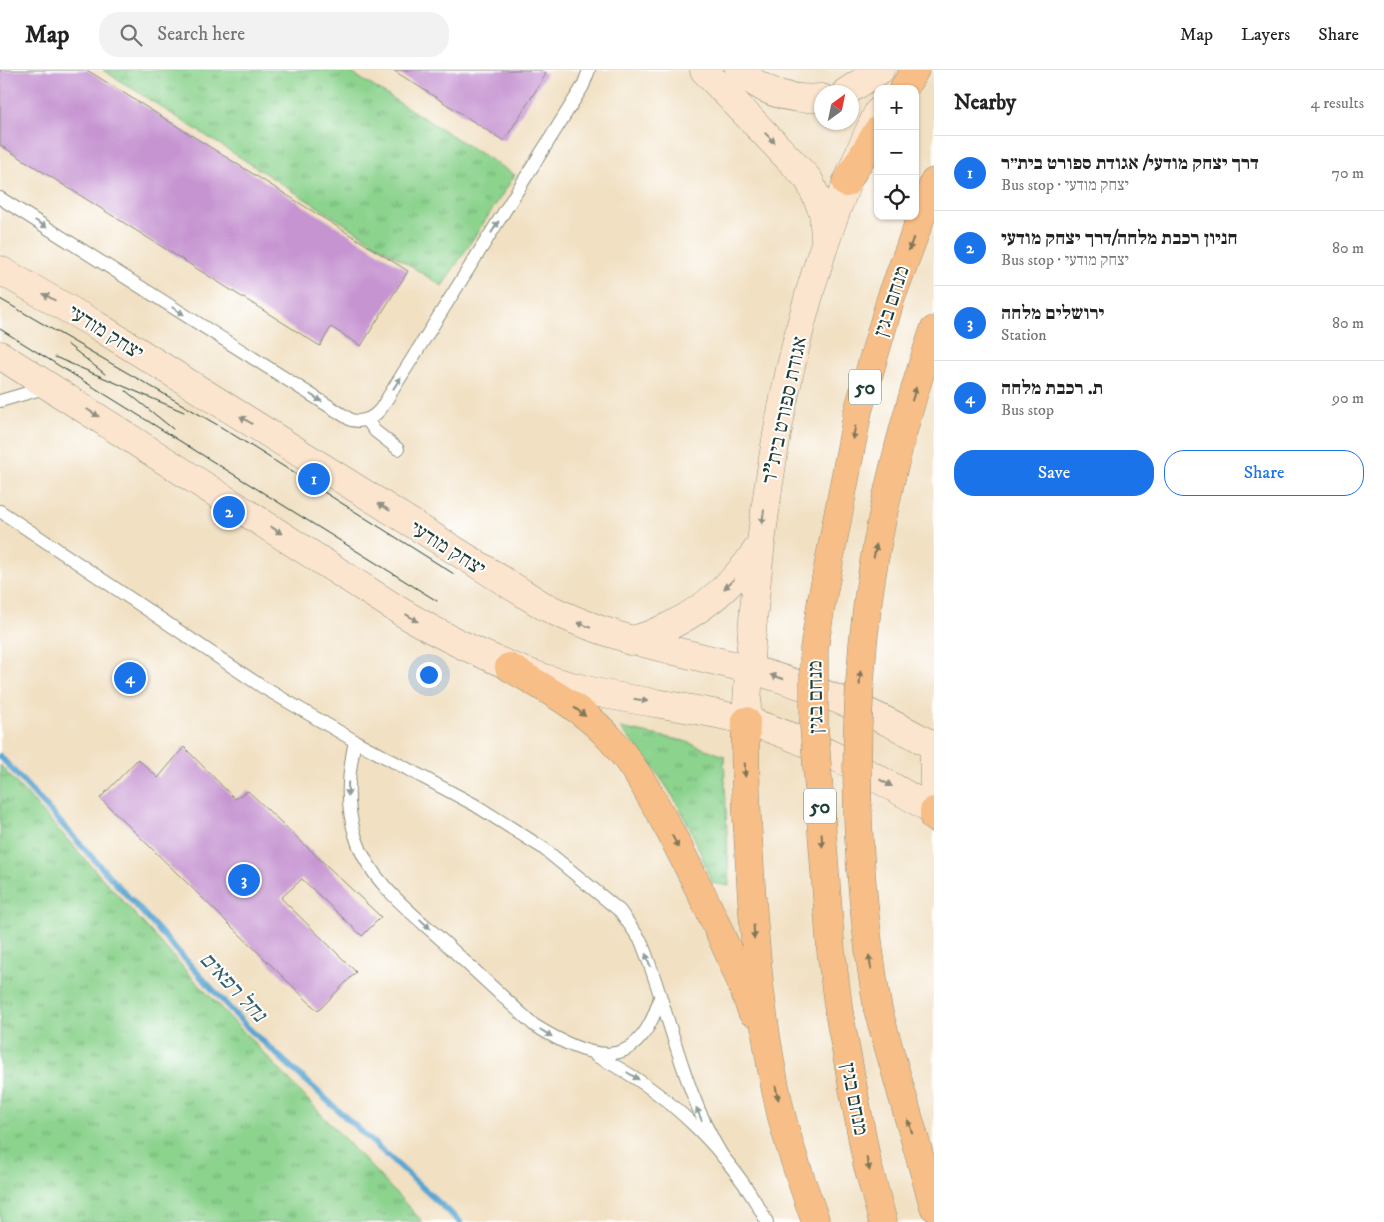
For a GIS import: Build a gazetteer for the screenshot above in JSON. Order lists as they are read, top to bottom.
{
  "streets": {
    "highway": ["מנחם בגין", "50"],
    "main road": ["יצחק מודעי", "אגודת ספורט בית\"ר"]
  },
  "crossings": [
    ["יצחק מודעי", "אגודת ספורט בית\"ר"]
  ],
  "one_way": ["אגודת ספורט בית\"ר"],
  "water": ["נחל רפאים"],
  "north": "top right",
  "page": {
    "header": "Map",
    "search": "Search here",
    "nav": ["Map", "Layers", "Share"],
    "heading": ["Nearby", "4 results"],
    "map_buttons": ["+", "−"],
    "list": [
      {
        "mark": "1",
        "name": "דרך יצחק מודעי/ אגודת ספורט בית״ר",
        "note": "Bus stop · יצחק מודעי",
        "value": "70 m"
      },
      {
        "mark": "2",
        "name": "חניון רכבת מלחה/דרך יצחק מודעי",
        "note": "Bus stop · יצחק מודעי",
        "value": "80 m"
      },
      {
        "mark": "3",
        "name": "ירושלים מלחה",
        "note": "Station",
        "value": "80 m"
      },
      {
        "mark": "4",
        "name": "ת. רכבת מלחה",
        "note": "Bus stop",
        "value": "90 m"
      }
    ],
    "buttons": ["Save", "Share"],
    "pins": [
      "1",
      "2",
      "4",
      "3"
    ]
  }
}
